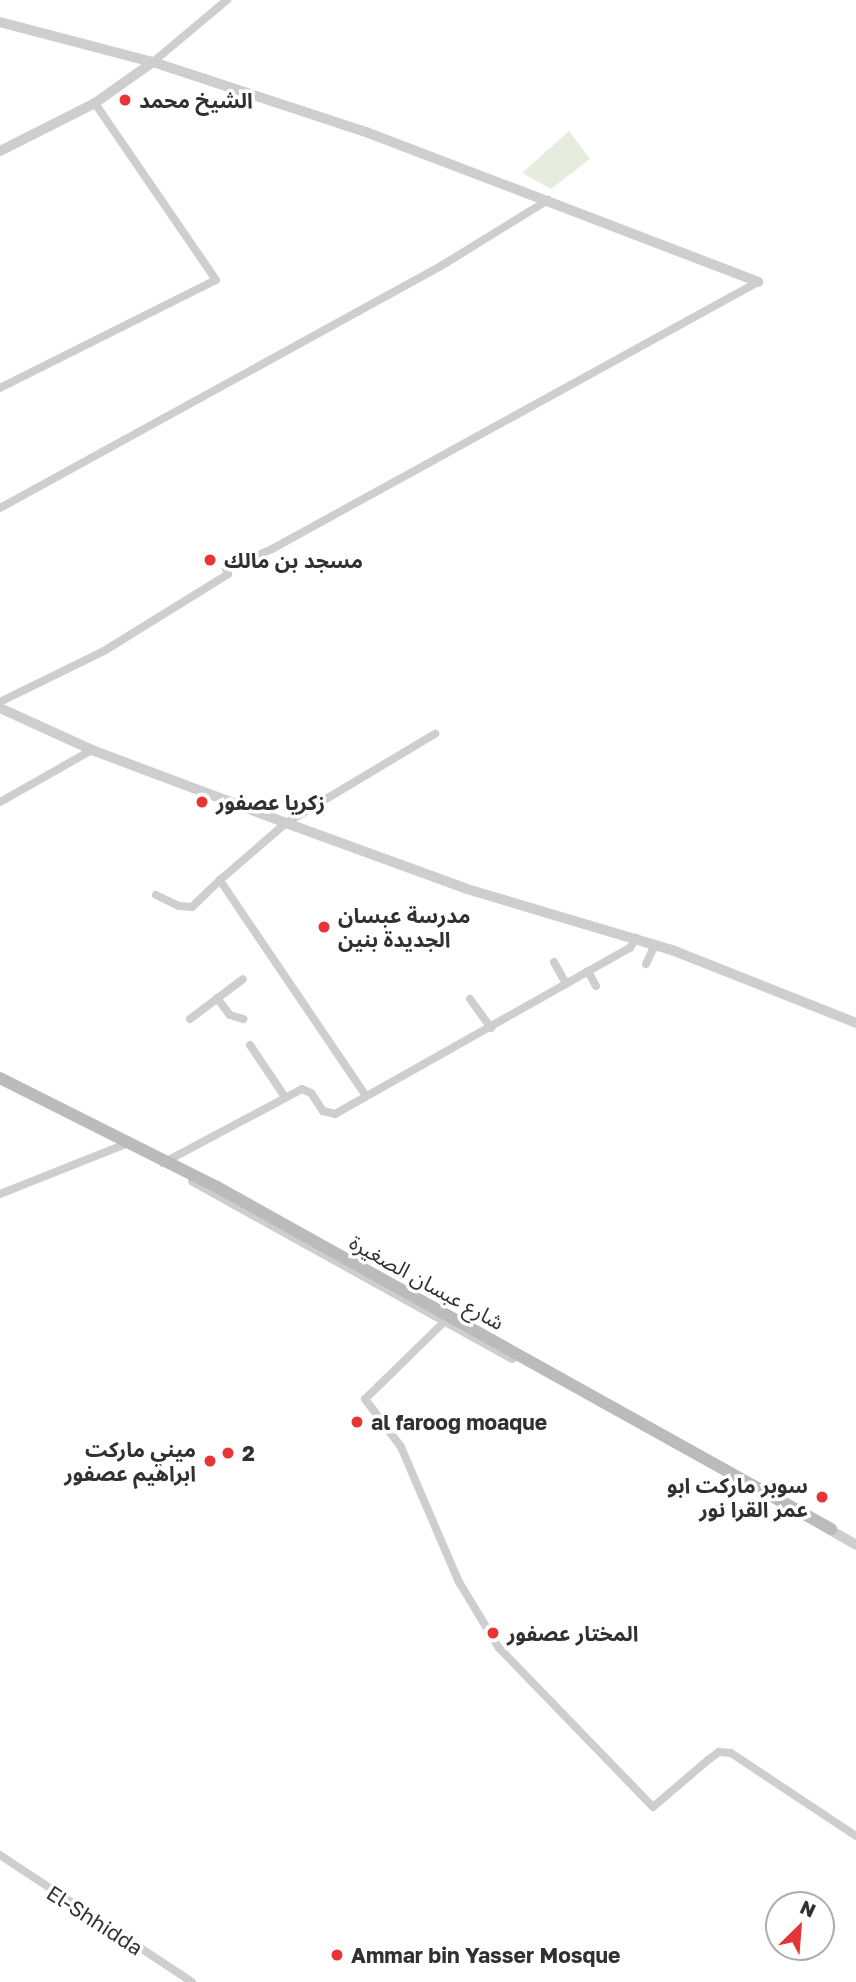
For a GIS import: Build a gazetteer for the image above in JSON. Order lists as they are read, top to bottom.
{
  "streets": {
    "main road": ["شارع عبسان الصغيرة"],
    "street": ["El-Shhidda"]
  },
  "places": [
    "الشيخ محمد",
    "مسجد بن مالك",
    "زكريا عصفور",
    "مدرسة عبسان الجديدة بنين",
    "al faroog moaque",
    "2",
    "ميني ماركت ابراهيم عصفور",
    "سوبر ماركت ابو عمر القرا نور",
    "المختار عصفور",
    "Ammar bin Yasser Mosque"
  ],
  "north": "top right"
}
